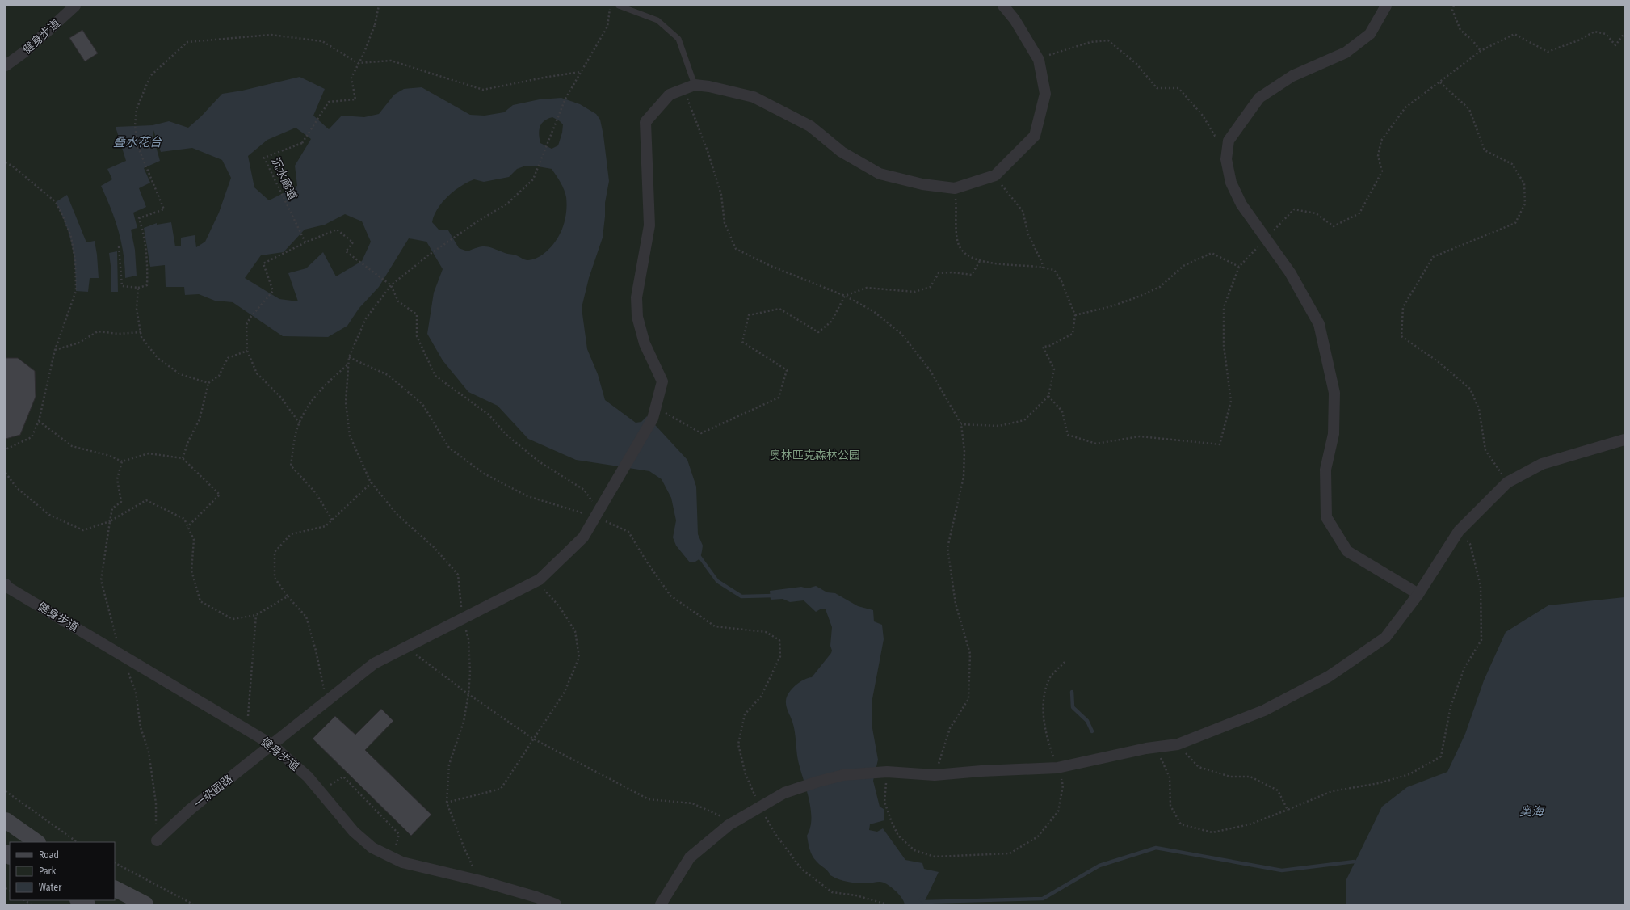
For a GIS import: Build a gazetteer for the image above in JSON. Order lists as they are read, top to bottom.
{
  "streets": {
    "street": ["健身步道", "一级园路"],
    "path": ["沉水廊道"]
  },
  "crossings": [
    ["健身步道", "一级园路"]
  ],
  "water": ["叠水花台", "奥海"],
  "parks": ["奥林匹克森林公园"],
  "legend": ["Road", "Park", "Water"]
}
